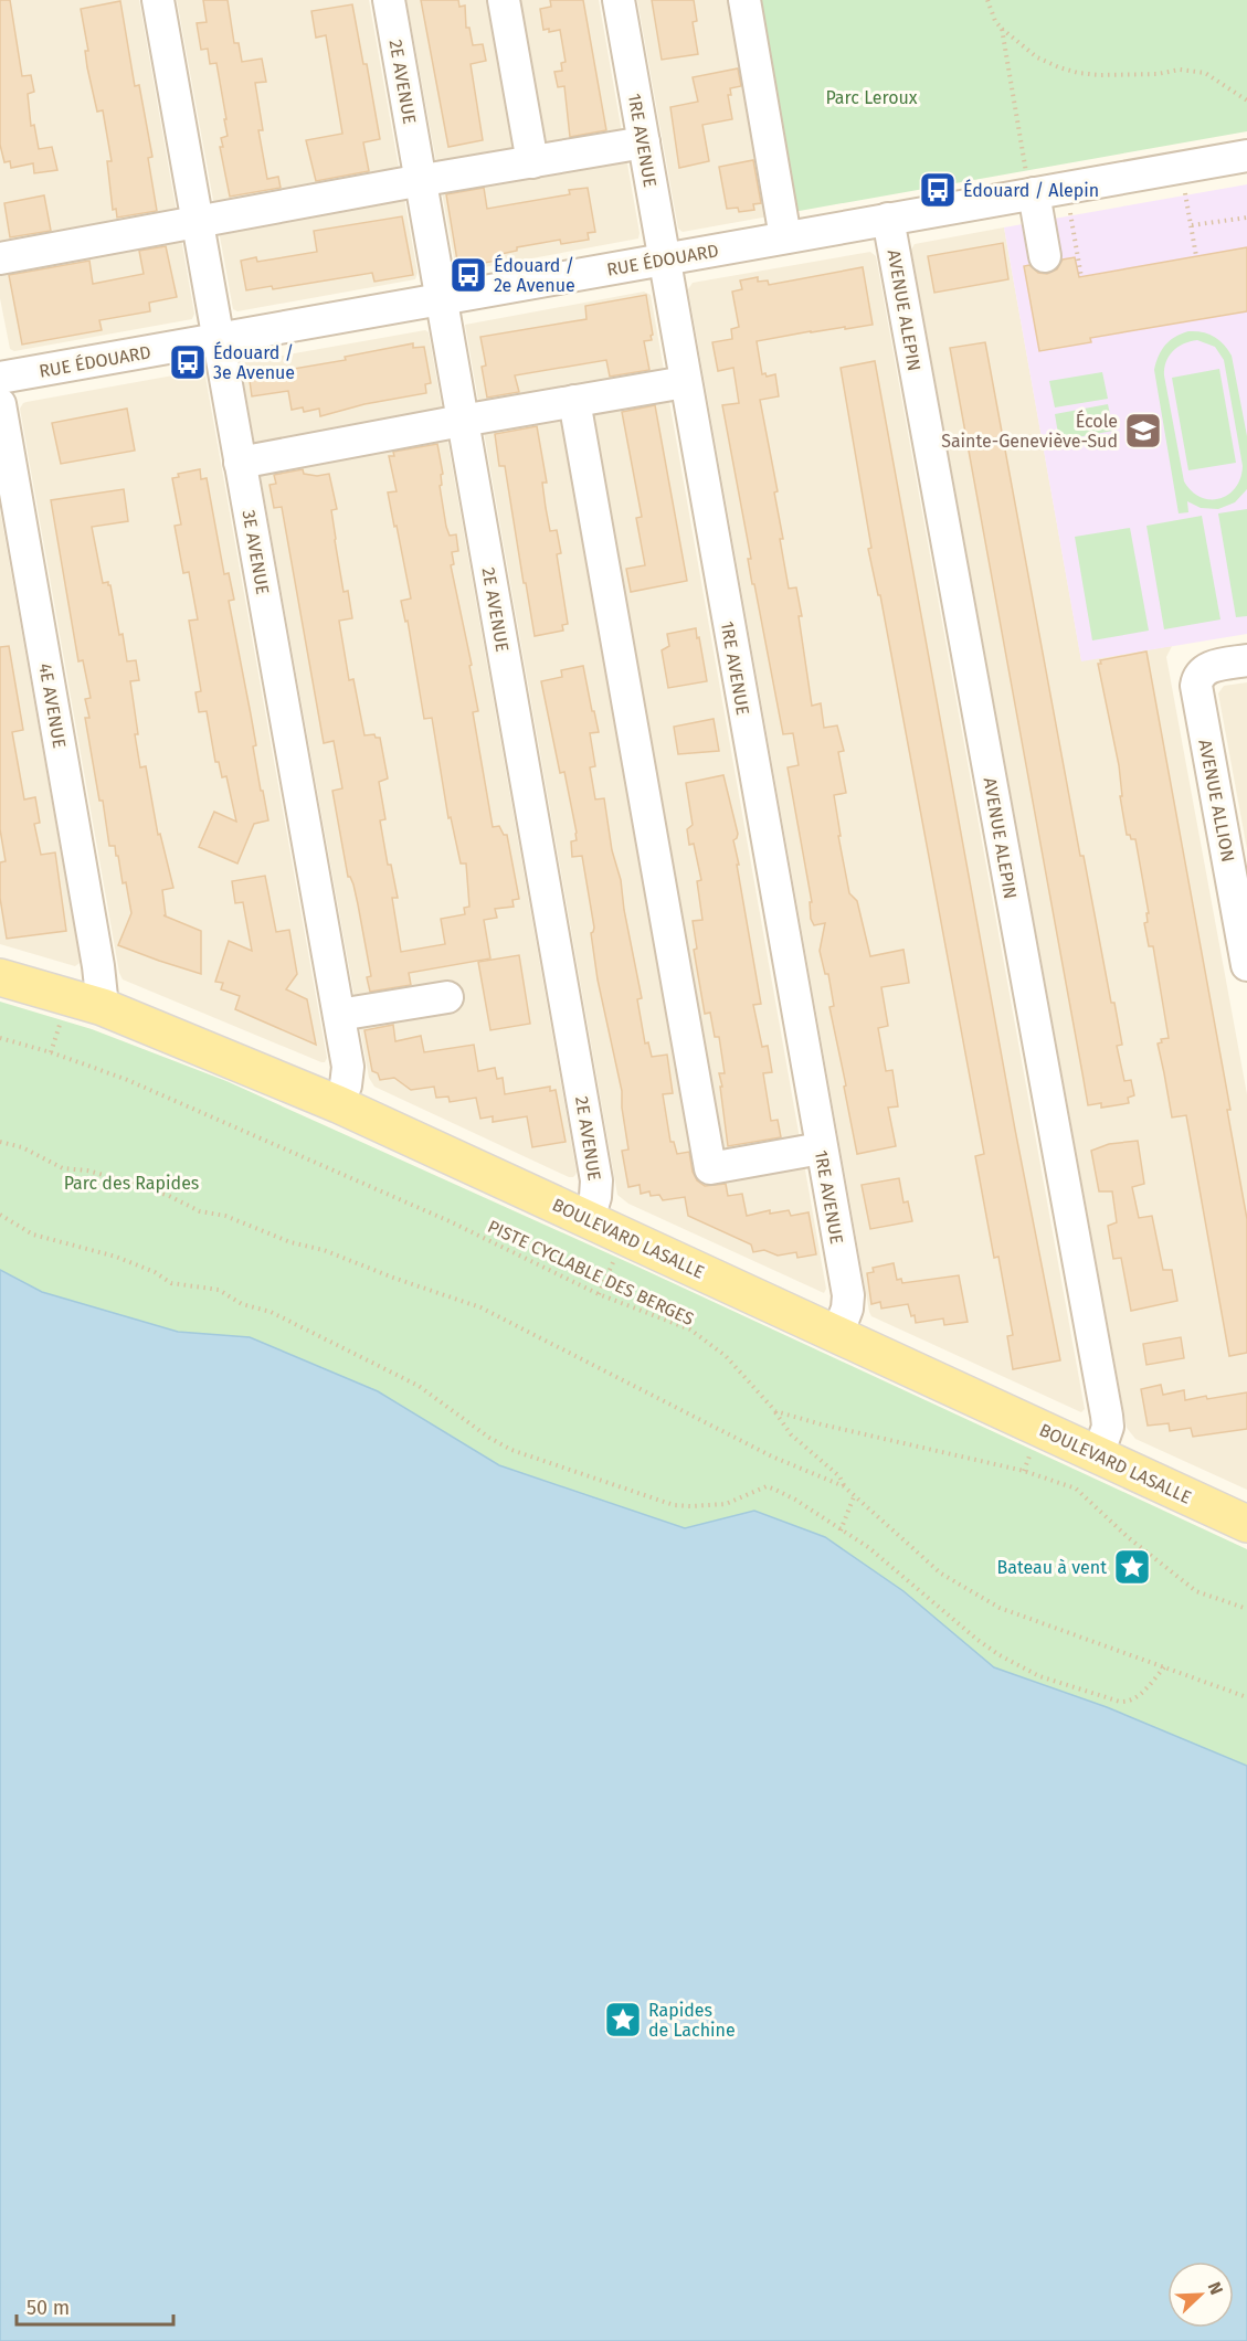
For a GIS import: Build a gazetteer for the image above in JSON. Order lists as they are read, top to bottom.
{
  "streets": {
    "main road": ["BOULEVARD LASALLE"],
    "street": [
      "2E AVENUE",
      "1RE AVENUE",
      "RUE ÉDOUARD",
      "AVENUE ALEPIN",
      "3E AVENUE",
      "4E AVENUE",
      "AVENUE ALLION"
    ],
    "path": ["PISTE CYCLABLE DES BERGES"]
  },
  "crossings": [
    ["2E AVENUE", "RUE ÉDOUARD"],
    ["2E AVENUE", "BOULEVARD LASALLE"],
    ["1RE AVENUE", "RUE ÉDOUARD"],
    ["1RE AVENUE", "BOULEVARD LASALLE"],
    ["RUE ÉDOUARD", "AVENUE ALEPIN"],
    ["RUE ÉDOUARD", "3E AVENUE"],
    ["AVENUE ALEPIN", "BOULEVARD LASALLE"],
    ["3E AVENUE", "BOULEVARD LASALLE"],
    ["4E AVENUE", "BOULEVARD LASALLE"]
  ],
  "parks": ["Parc Leroux", "Parc des Rapides"],
  "places": {
    "bus stop": ["Édouard / Alepin", "Édouard / 2e Avenue", "Édouard / 3e Avenue"],
    "school or university": ["École Sainte-Geneviève-Sud"],
    "place": ["Bateau à vent", "Rapides de Lachine"]
  },
  "scale_bar": "50 m",
  "north": "top right"
}
